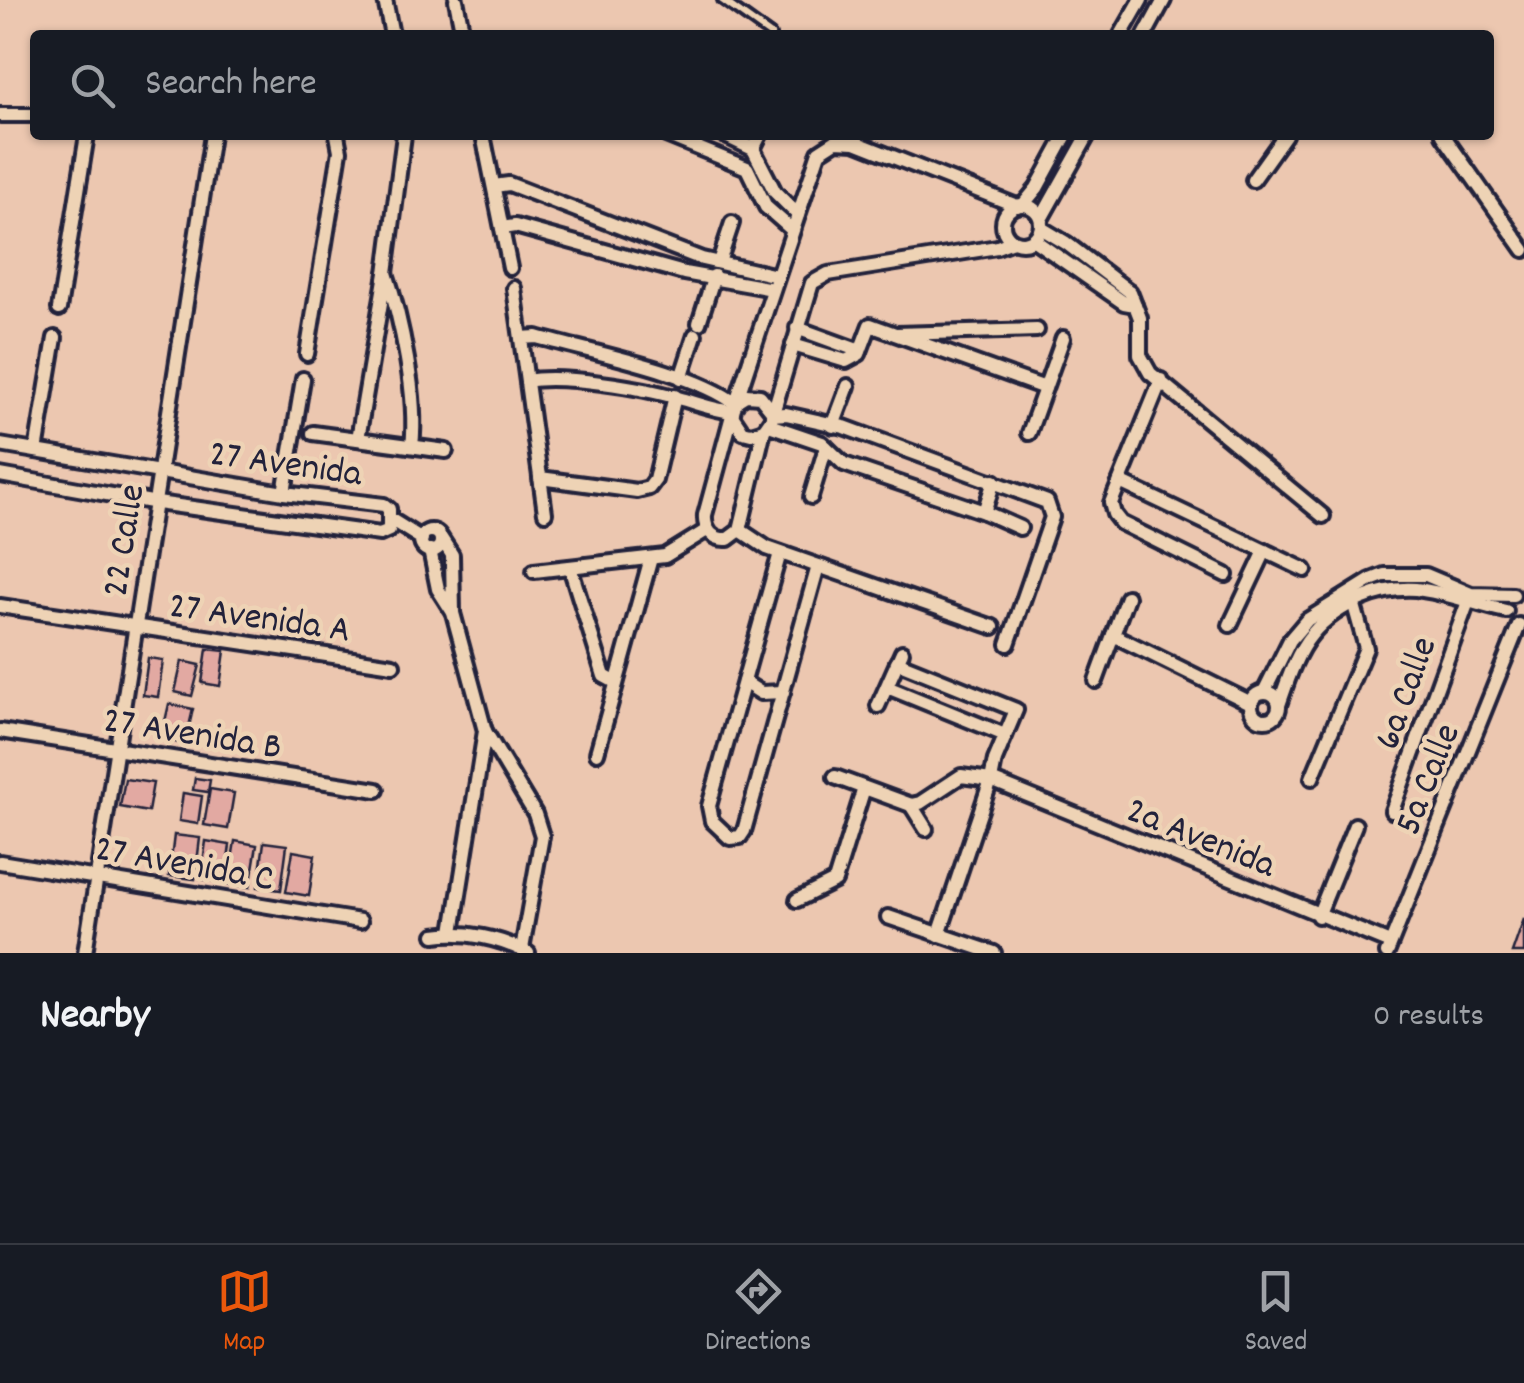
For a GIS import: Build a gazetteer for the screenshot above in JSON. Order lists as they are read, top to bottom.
{
  "streets": {
    "street": [
      "27 Avenida",
      "22 Calle",
      "27 Avenida A",
      "6a Calle",
      "27 Avenida B",
      "5a Calle",
      "2a Avenida",
      "27 Avenida C"
    ]
  },
  "crossings": [
    ["27 Avenida", "22 Calle"],
    ["22 Calle", "27 Avenida A"],
    ["22 Calle", "27 Avenida B"],
    ["22 Calle", "27 Avenida C"],
    ["5a Calle", "2a Avenida"]
  ],
  "page": {
    "search": "Search here",
    "heading": ["Nearby", "0 results"],
    "nav": ["Map", "Directions", "Saved"]
  }
}
